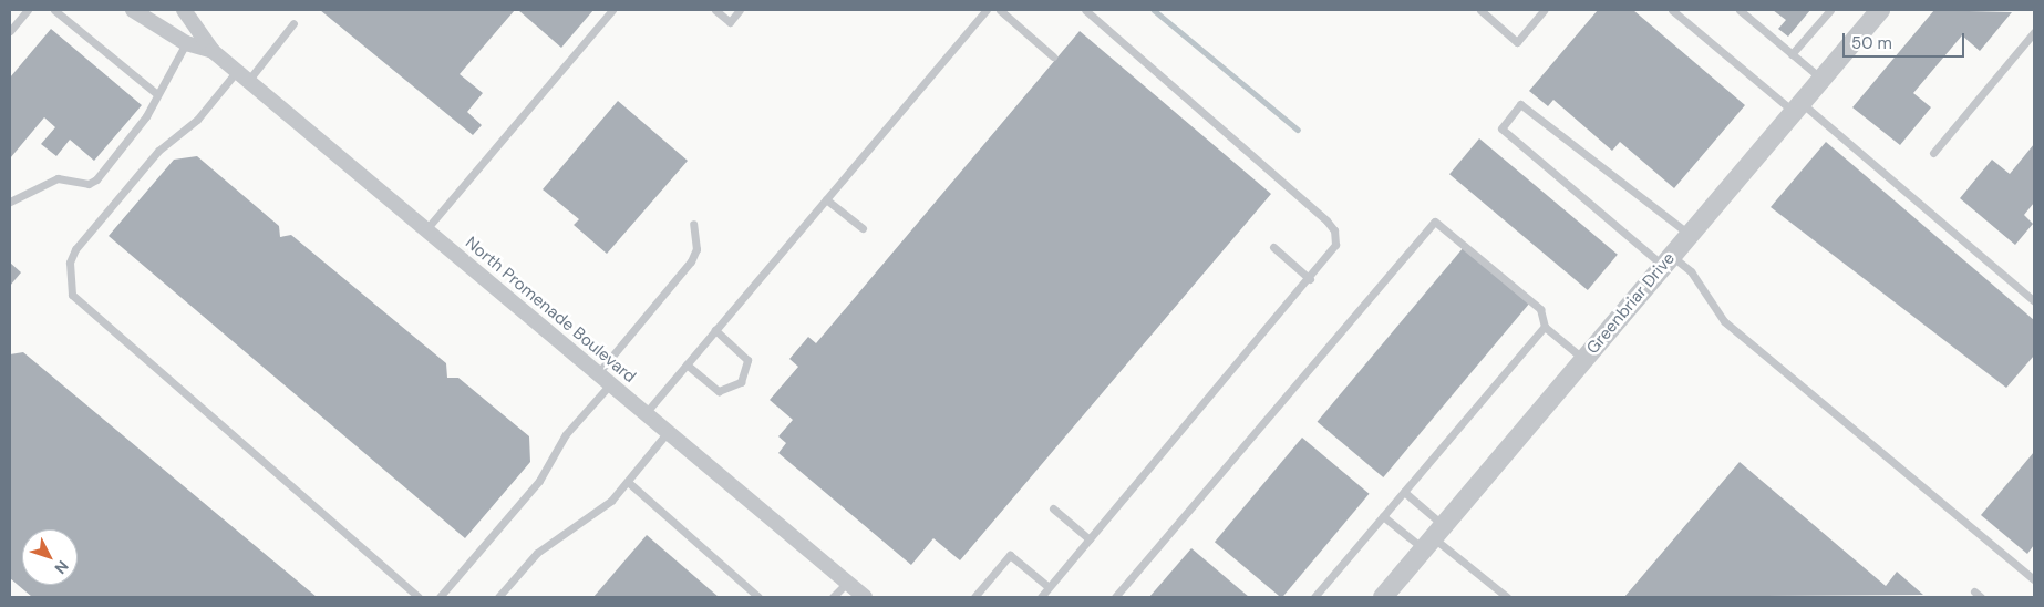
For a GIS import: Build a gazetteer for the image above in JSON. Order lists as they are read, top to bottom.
{
  "streets": {
    "street": ["Greenbriar Drive", "North Promenade Boulevard"]
  },
  "scale_bar": "50 m",
  "north": "bottom right"
}
